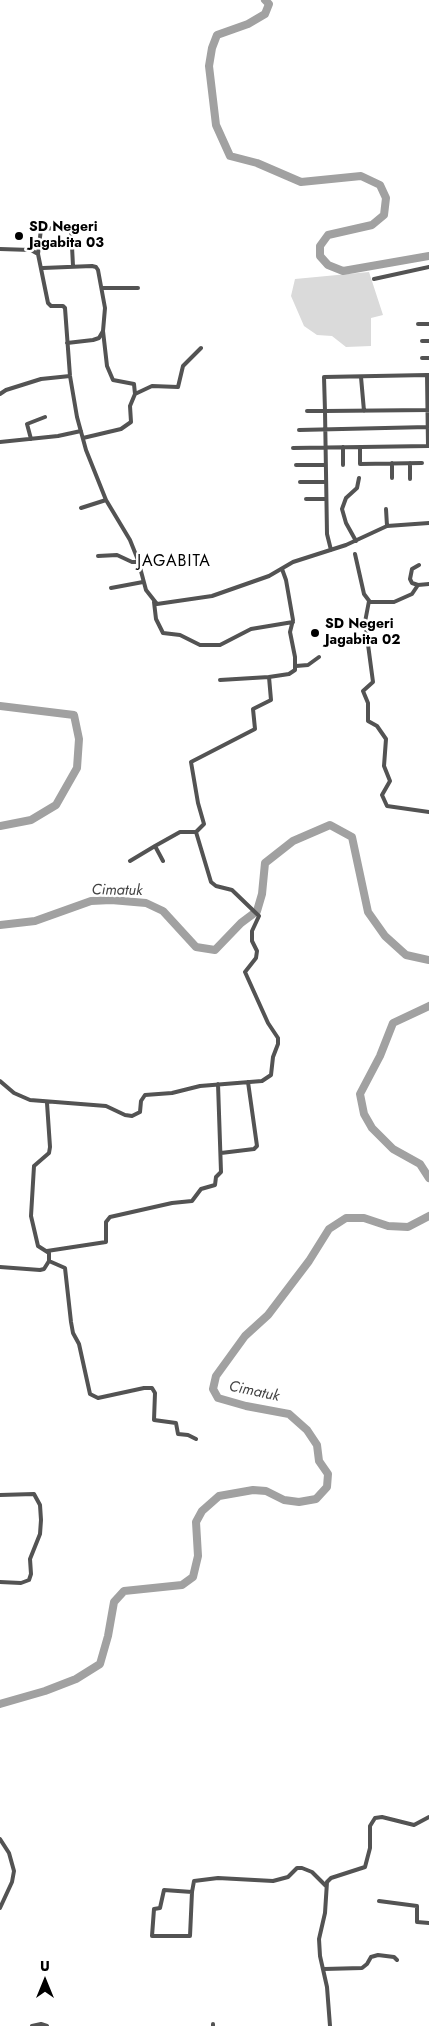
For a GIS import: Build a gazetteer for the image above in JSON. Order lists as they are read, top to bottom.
{
  "districts": ["JAGABITA"],
  "water": ["Cimatuk"],
  "places": ["SD Negeri Jagabita 03", "SD Negeri Jagabita 02"],
  "north": "top"
}
